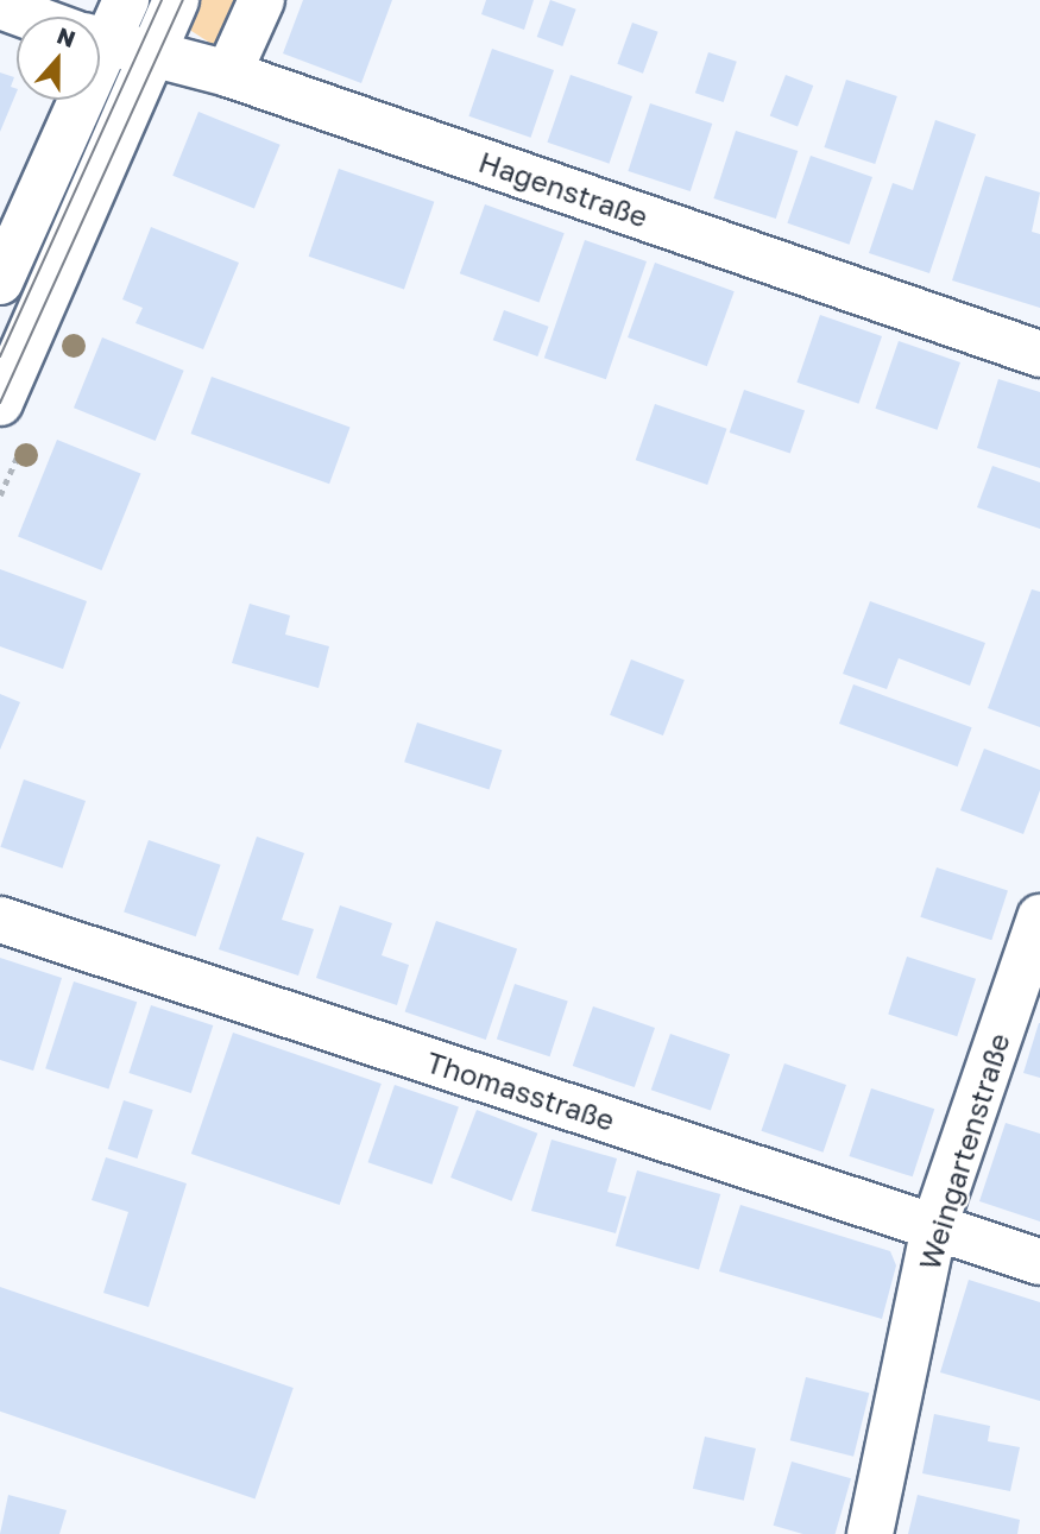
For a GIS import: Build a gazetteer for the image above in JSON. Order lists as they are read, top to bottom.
{
  "streets": {
    "street": ["Hagenstraße", "Thomasstraße", "Weingartenstraße"]
  },
  "crossings": [
    ["Thomasstraße", "Weingartenstraße"]
  ],
  "north": "top"
}
